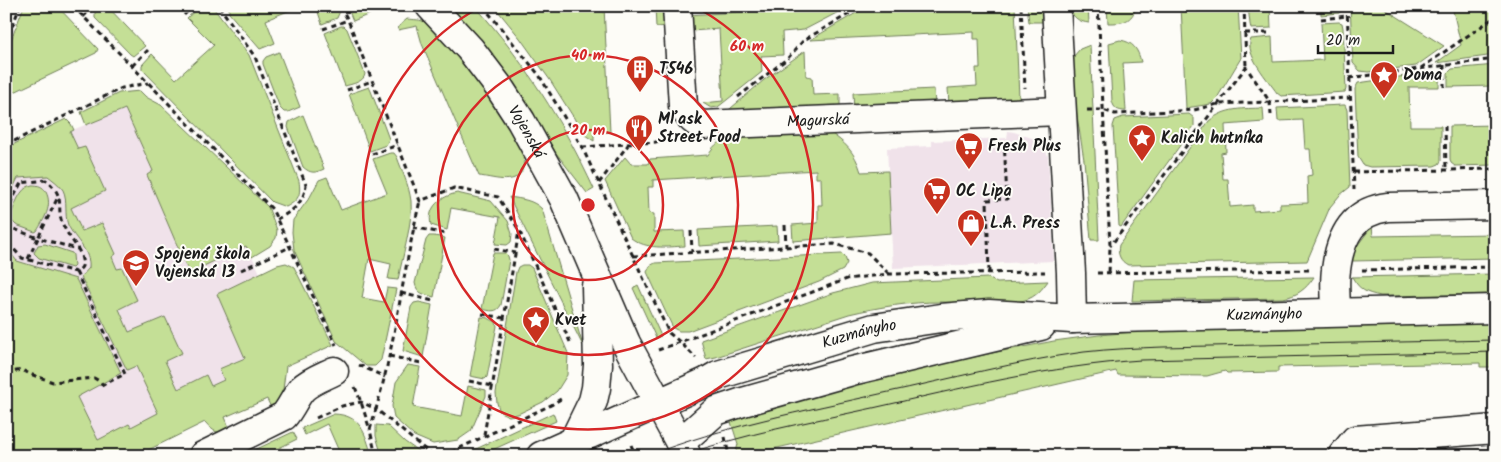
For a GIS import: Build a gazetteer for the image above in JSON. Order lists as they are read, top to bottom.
{
  "streets": {
    "street": ["Magurská", "Vojenská", "Kuzmányho"]
  },
  "crossings": [
    ["Vojenská", "Kuzmányho"]
  ],
  "places": {
    "building": ["T546"],
    "place": ["Doma", "Kalich hutníka", "Kvet"],
    "restaurant": ["Mľask Street Food"],
    "supermarket": ["Fresh Plus", "OC Lipa"],
    "shop": ["L.A. Press"],
    "school or university": ["Spojená škola Vojenská 13"]
  },
  "scale_bar": "20 m",
  "rings": ["60 m", "40 m", "20 m"]
}
